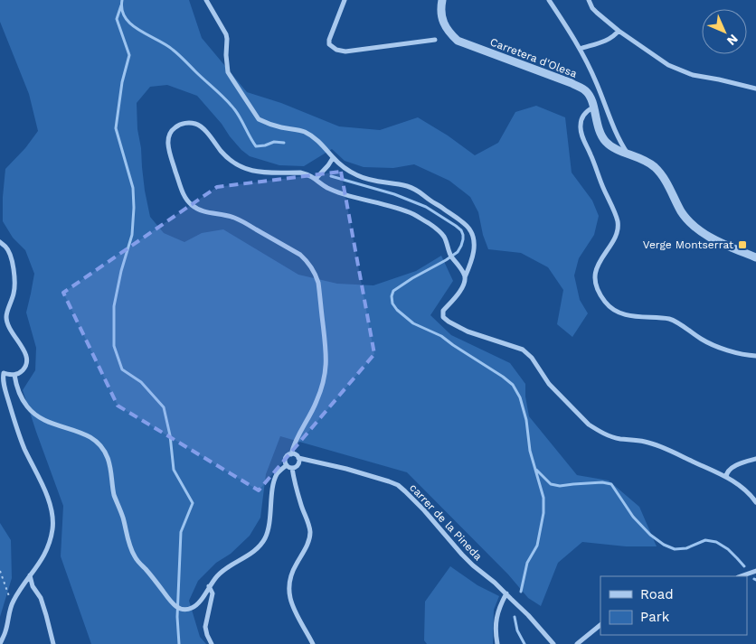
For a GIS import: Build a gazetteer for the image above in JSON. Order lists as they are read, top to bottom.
{
  "streets": {
    "street": ["Carretera d'Olesa", "carrer de la Pineda"]
  },
  "places": {
    "transit": ["Verge Montserrat"]
  },
  "legend": ["Road", "Park"],
  "north": "bottom right"
}
